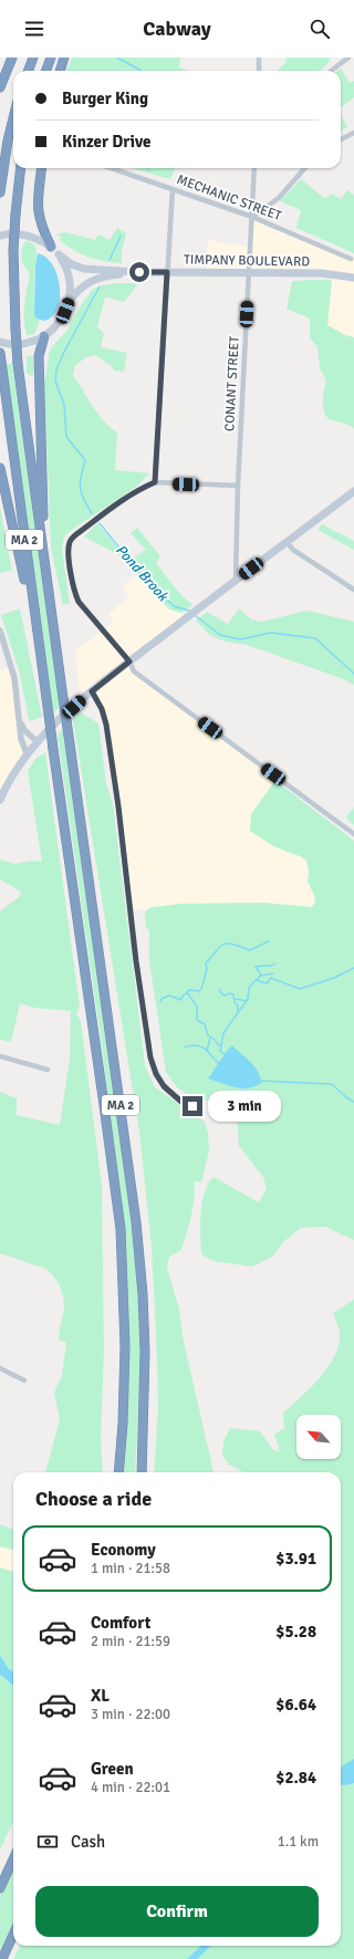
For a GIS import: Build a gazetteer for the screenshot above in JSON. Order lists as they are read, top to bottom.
{
  "streets": {
    "highway": ["MA 2"],
    "main road": ["TIMPANY BOULEVARD"],
    "street": ["MECHANIC STREET", "CONANT STREET"]
  },
  "crossings": [
    ["MECHANIC STREET", "CONANT STREET"],
    ["TIMPANY BOULEVARD", "CONANT STREET"]
  ],
  "water": ["Pond Brook"],
  "north": "top left",
  "page": {
    "header": "Cabway",
    "banner": ["Burger King", "Kinzer Drive"],
    "bubble": "3 min",
    "heading": "Choose a ride",
    "list": [
      {
        "name": "Economy",
        "note": "1 min · 21:58",
        "value": "$3.91"
      },
      {
        "name": "Comfort",
        "note": "2 min · 21:59",
        "value": "$5.28"
      },
      {
        "name": "XL",
        "note": "3 min · 22:00",
        "value": "$6.64"
      },
      {
        "name": "Green",
        "note": "4 min · 22:01",
        "value": "$2.84"
      }
    ],
    "pay": ["Cash", "1.1 km"],
    "buttons": "Confirm"
  }
}
